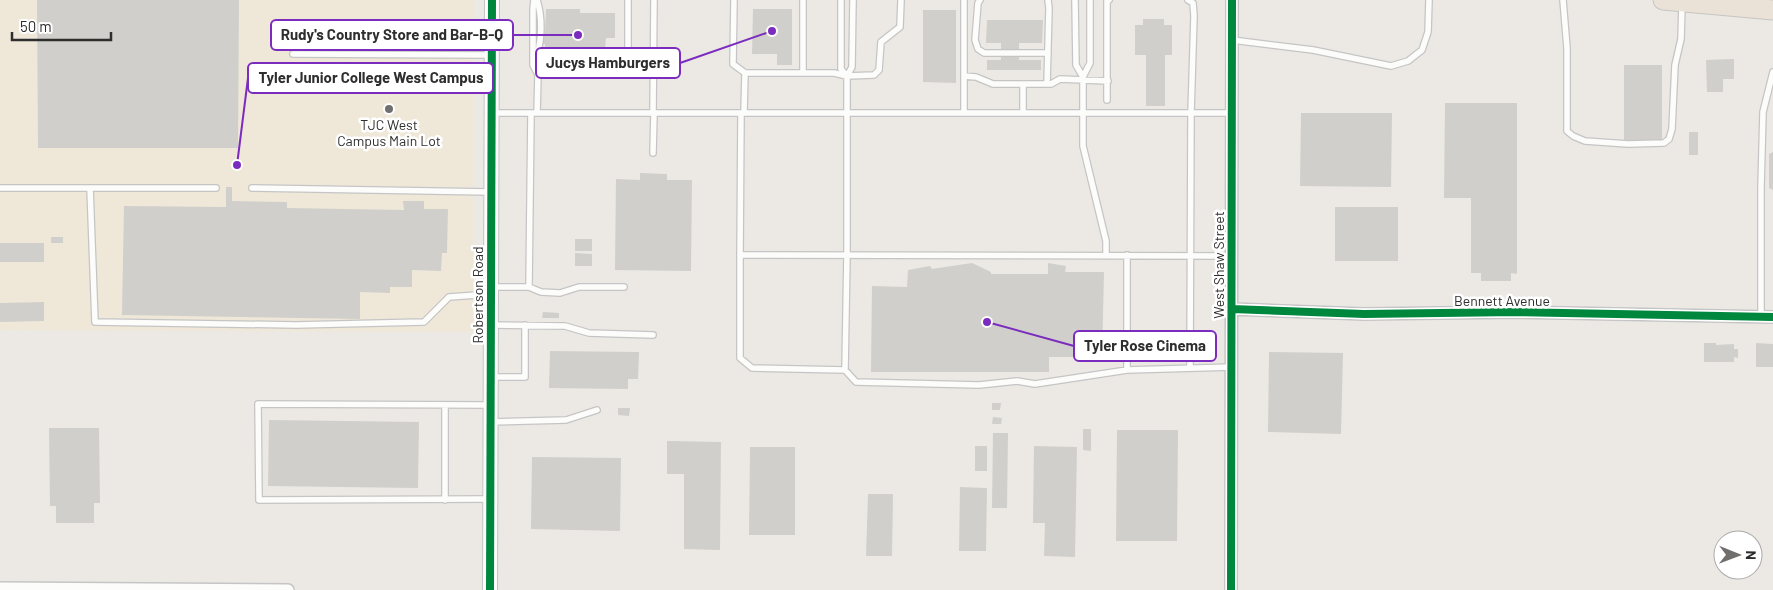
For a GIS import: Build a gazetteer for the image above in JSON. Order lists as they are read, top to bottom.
{
  "streets": {
    "street": ["West Shaw Street", "Robertson Road", "Bennett Avenue"]
  },
  "crossings": [
    ["West Shaw Street", "Bennett Avenue"]
  ],
  "places": [
    "Jucys Hamburgers",
    "Rudy's Country Store and Bar-B-Q",
    "TJC West Campus Main Lot",
    "Tyler Junior College West Campus",
    "Tyler Rose Cinema"
  ],
  "scale_bar": "50 m",
  "north": "right"
}
